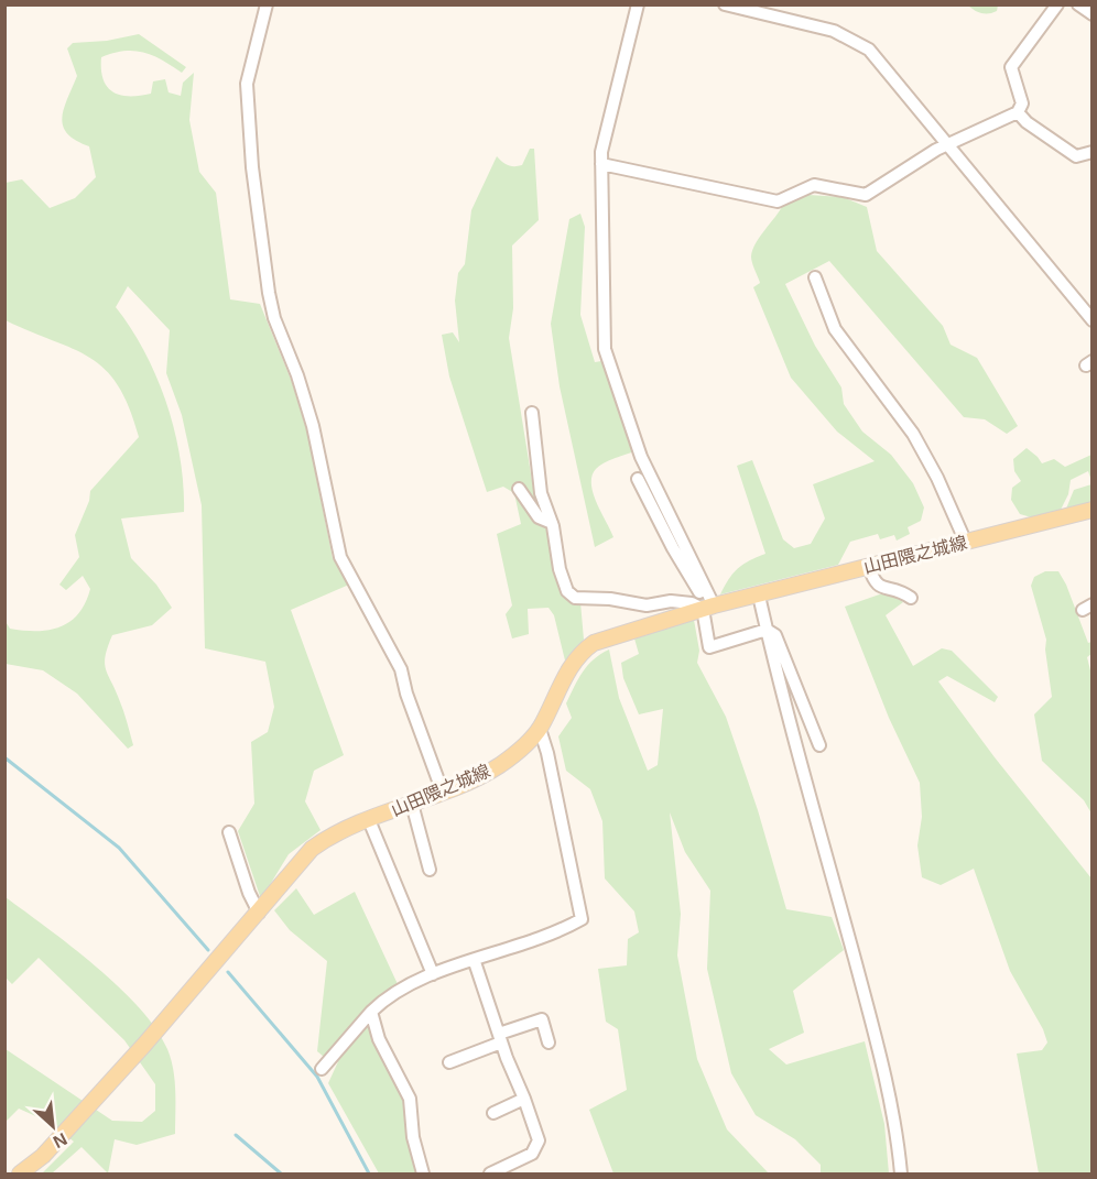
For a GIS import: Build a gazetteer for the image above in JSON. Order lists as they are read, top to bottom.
{
  "streets": {
    "main road": ["山田隈之城線"]
  },
  "north": "bottom right"
}
